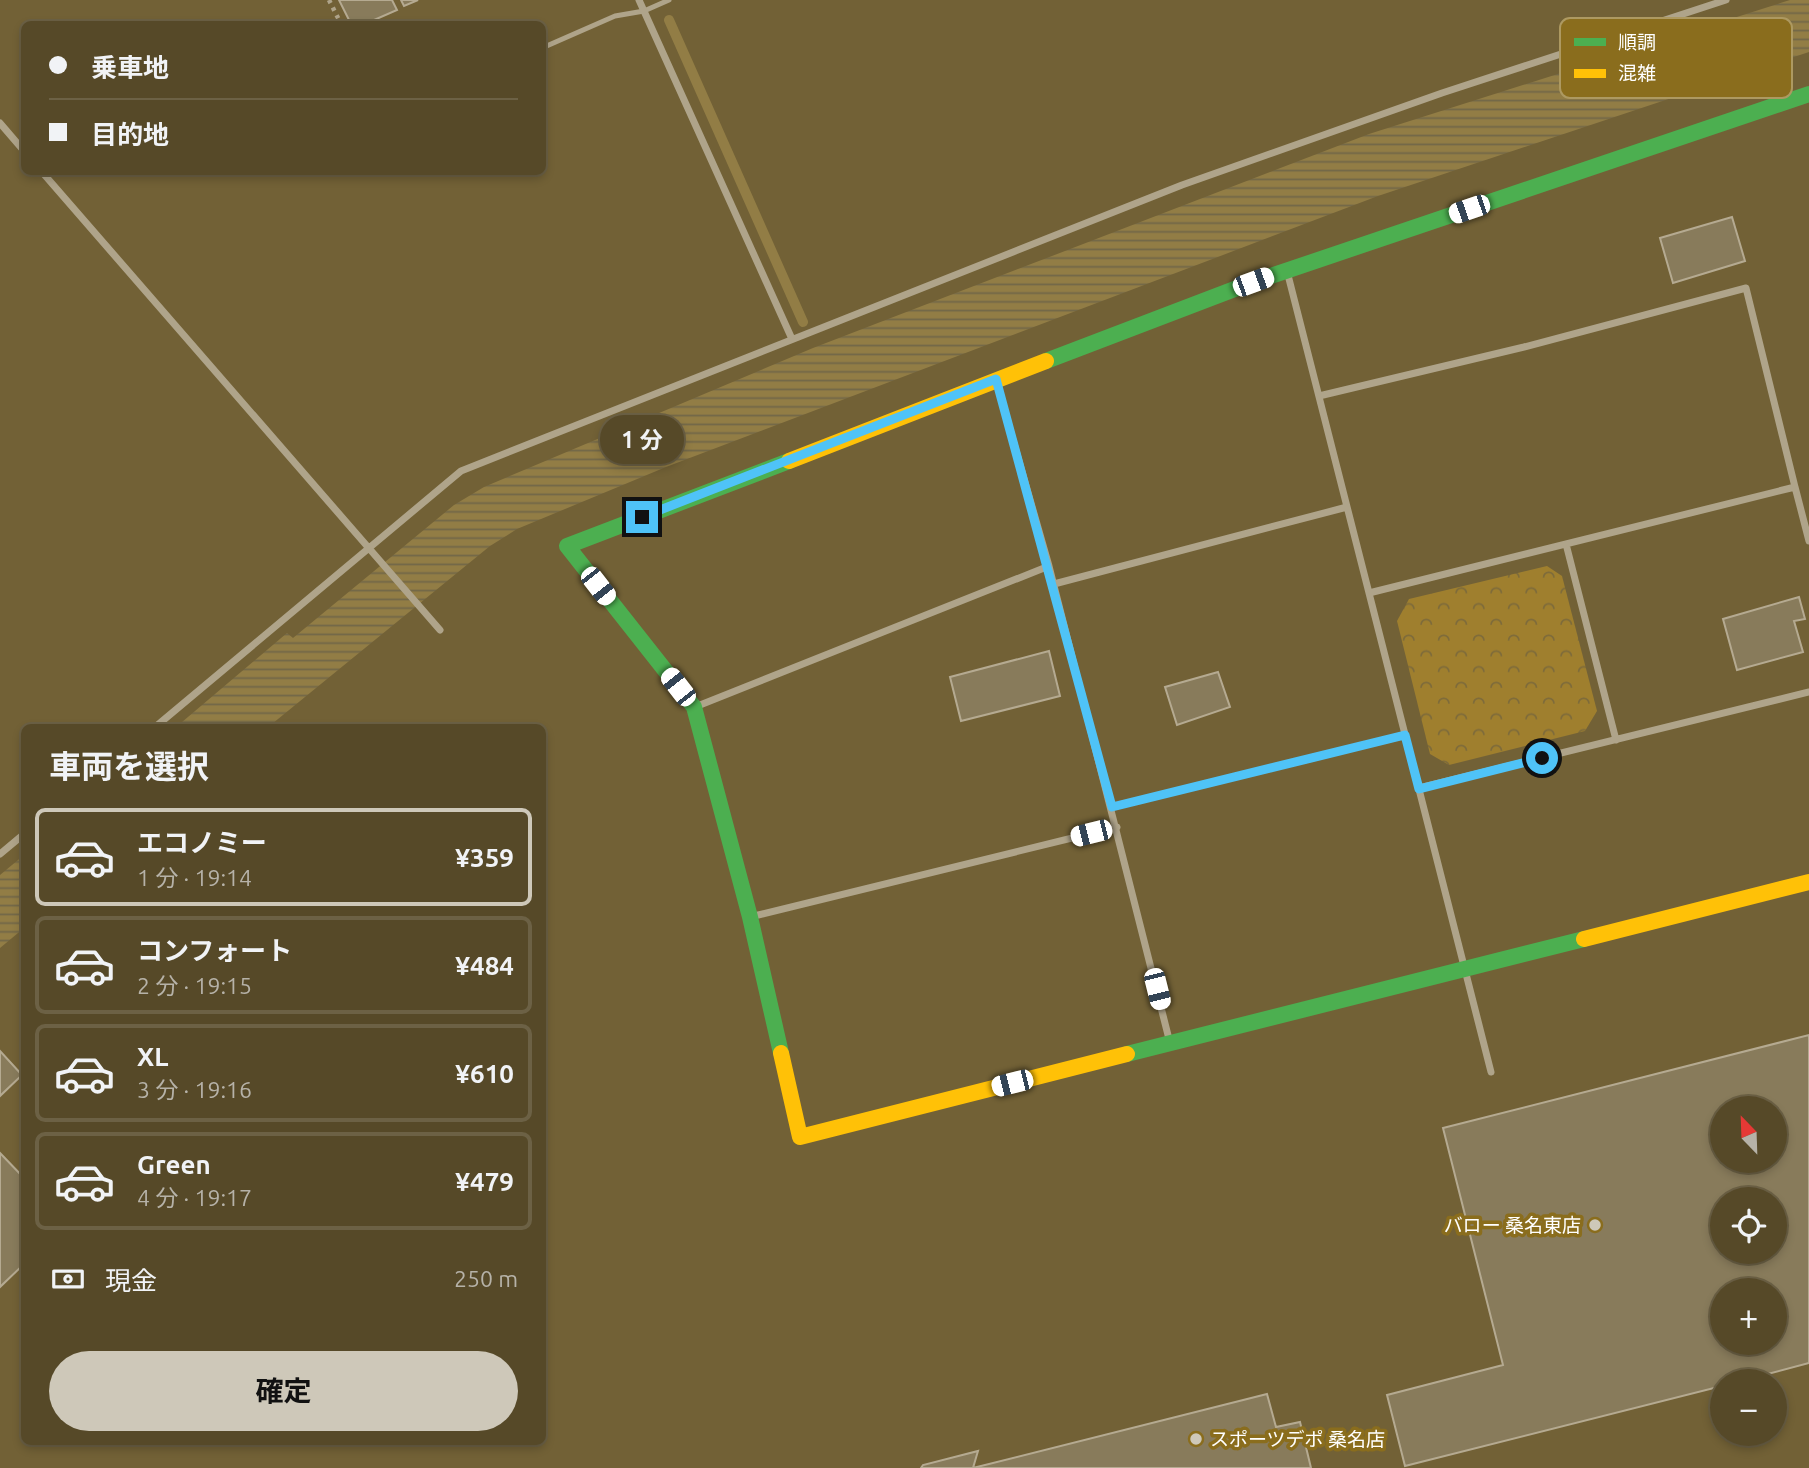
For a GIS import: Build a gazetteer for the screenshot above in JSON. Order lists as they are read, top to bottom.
{
  "places": ["バロー 桑名東店", "スポーツデポ 桑名店"],
  "legend": ["順調", "混雑"],
  "north": "top left",
  "page": {
    "banner": ["乗車地", "目的地"],
    "bubble": "1 分",
    "heading": "車両を選択",
    "list": [
      {
        "name": "エコノミー",
        "note": "1 分 · 19:14",
        "value": "¥359"
      },
      {
        "name": "コンフォート",
        "note": "2 分 · 19:15",
        "value": "¥484"
      },
      {
        "name": "XL",
        "note": "3 分 · 19:16",
        "value": "¥610"
      },
      {
        "name": "Green",
        "note": "4 分 · 19:17",
        "value": "¥479"
      }
    ],
    "map_buttons": ["+", "−"],
    "pay": ["現金", "250 m"],
    "buttons": "確定"
  }
}
